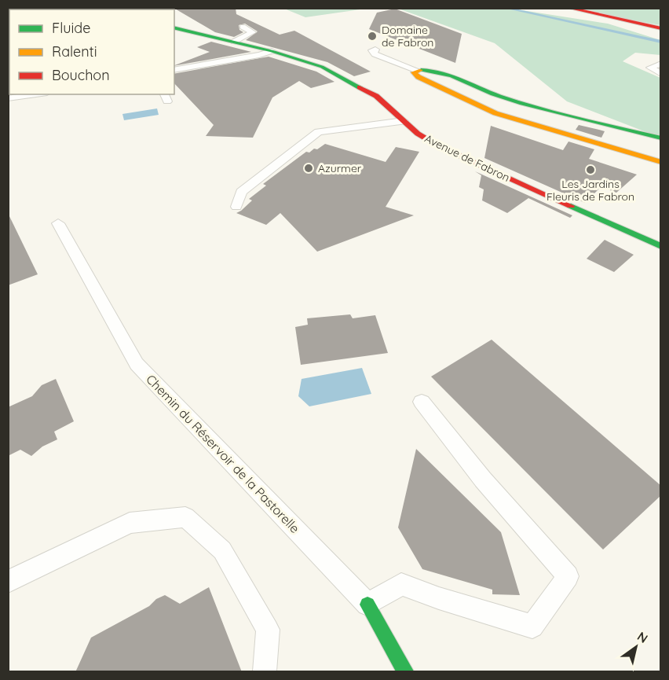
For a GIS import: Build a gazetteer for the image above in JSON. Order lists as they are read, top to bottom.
{
  "streets": {
    "street": ["Avenue de Fabron", "Chemin du Réservoir de la Pastorelle"]
  },
  "places": ["Domaine de Fabron", "Azurmer", "Les Jardins Fleuris de Fabron"],
  "legend": ["Fluide", "Ralenti", "Bouchon"],
  "north": "top right"
}
